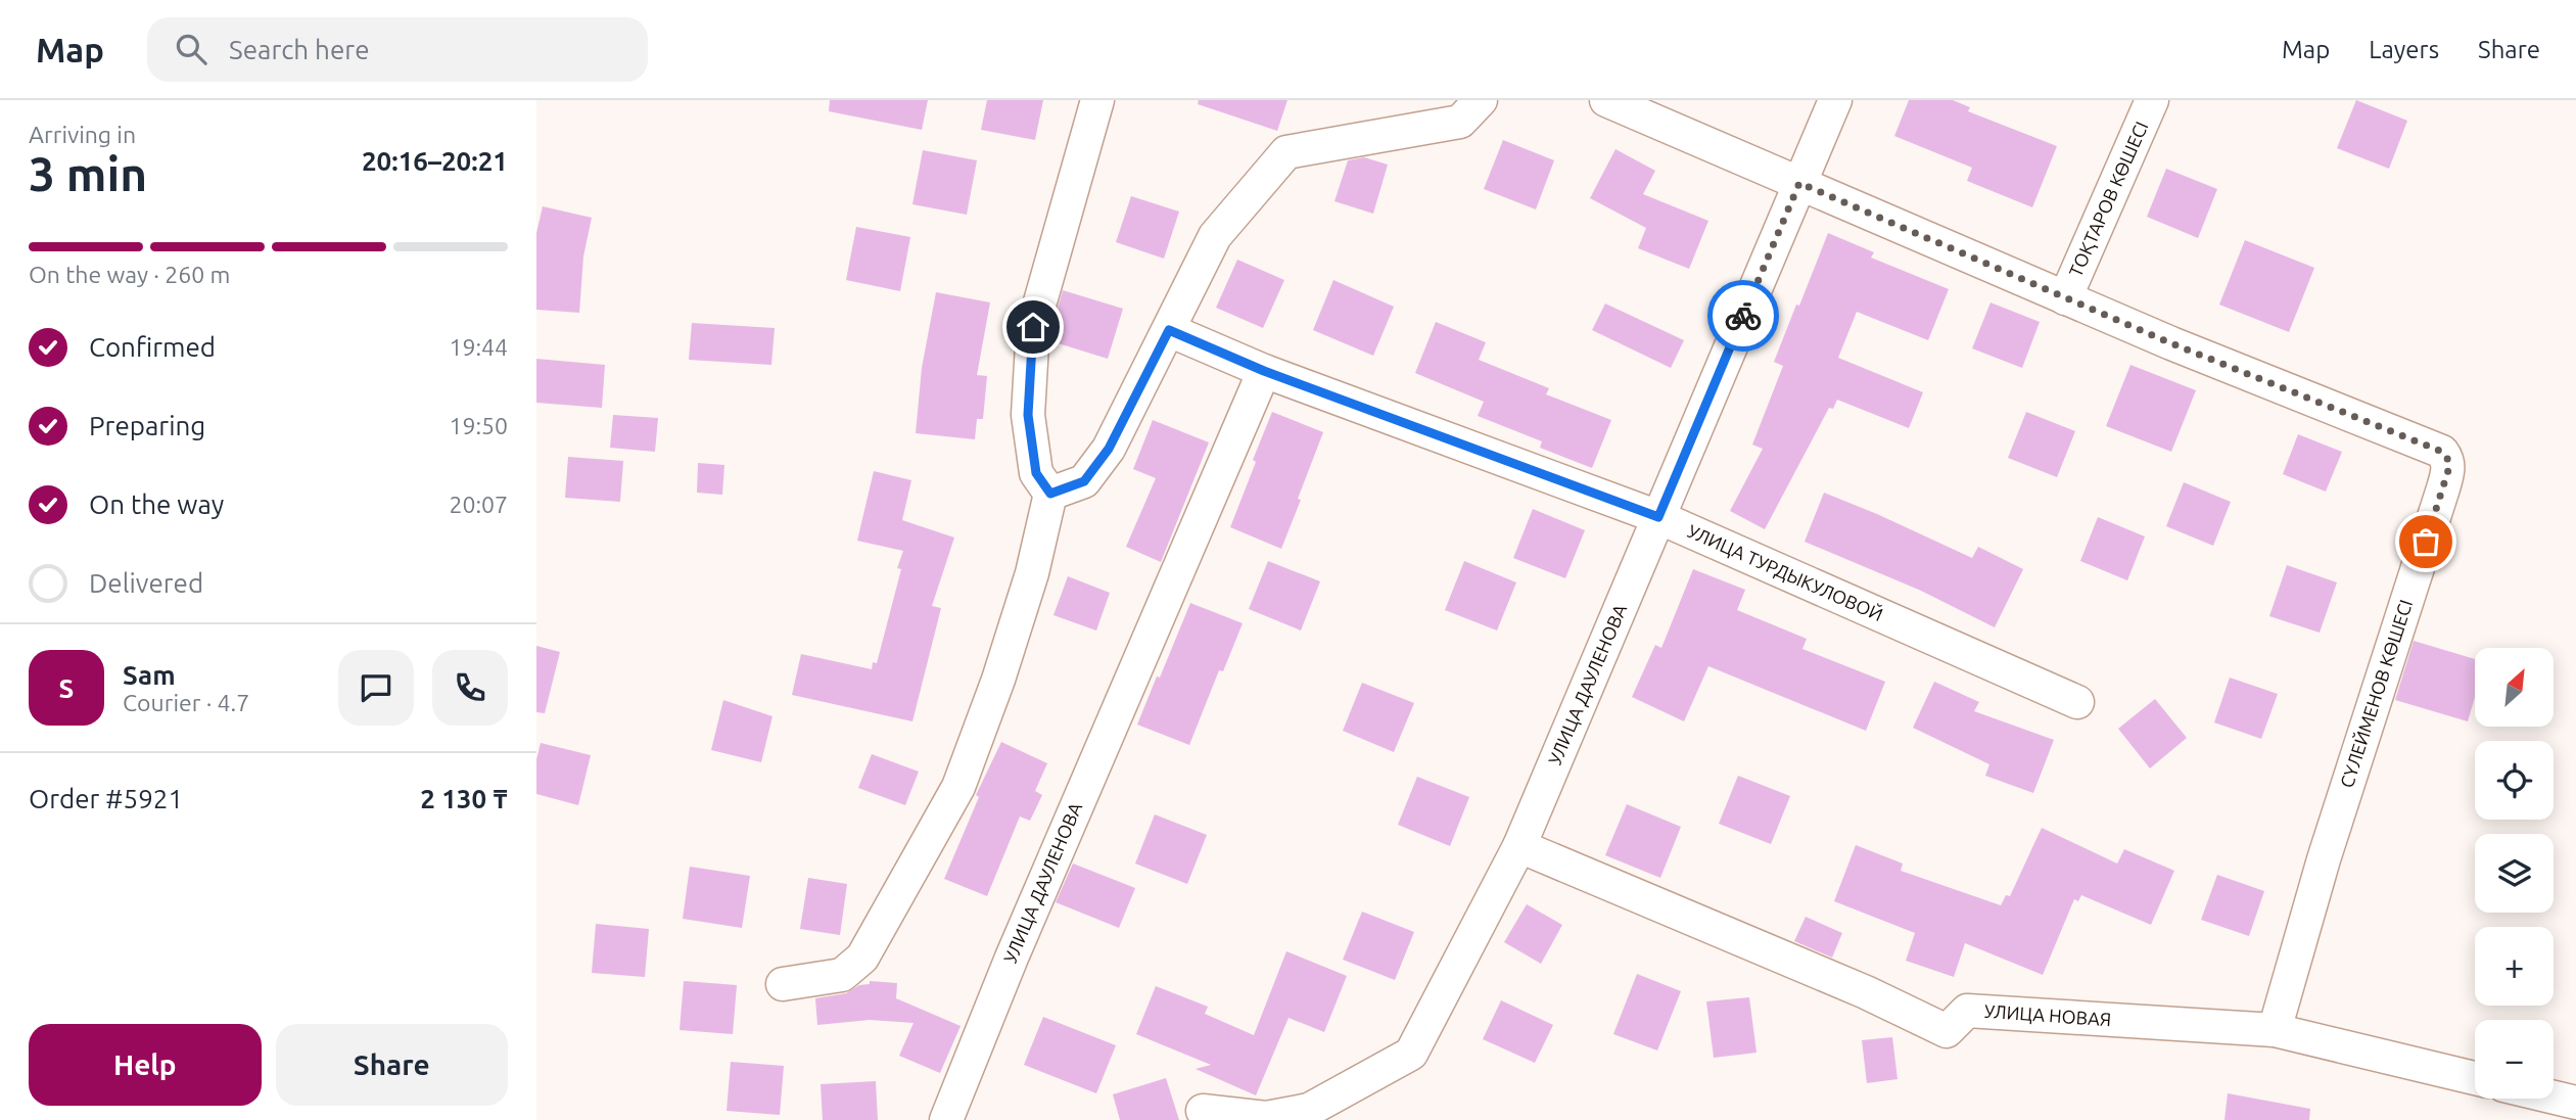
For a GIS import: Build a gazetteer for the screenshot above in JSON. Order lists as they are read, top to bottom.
{
  "streets": {
    "street": [
      "ТОҚТАРОВ КӨШЕСІ",
      "УЛИЦА ТУРДЫКУЛОВОЙ",
      "УЛИЦА ДАУЛЕНОВА",
      "СҮЛЕЙМЕНОВ КӨШЕСІ",
      "УЛИЦА НОВАЯ"
    ]
  },
  "crossings": [
    ["ТОҚТАРОВ КӨШЕСІ", "СҮЛЕЙМЕНОВ КӨШЕСІ"],
    ["УЛИЦА ТУРДЫКУЛОВОЙ", "УЛИЦА ДАУЛЕНОВА"],
    ["УЛИЦА ДАУЛЕНОВА", "СҮЛЕЙМЕНОВ КӨШЕСІ"],
    ["УЛИЦА ДАУЛЕНОВА", "УЛИЦА НОВАЯ"],
    ["СҮЛЕЙМЕНОВ КӨШЕСІ", "УЛИЦА НОВАЯ"]
  ],
  "north": "top right",
  "page": {
    "header": "Map",
    "search": "Search here",
    "nav": ["Map", "Layers", "Share"],
    "heading": ["3 min", "Arriving in", "20:16–20:21"],
    "panel": [
      "Sam",
      "Courier · 4.7",
      "Order #5921",
      "2 130 ₸"
    ],
    "bar": "On the way · 260 m",
    "list": [
      ["Confirmed", "19:44"],
      ["Preparing", "19:50"],
      ["On the way", "20:07"],
      "Delivered"
    ],
    "map_buttons": ["+", "−"],
    "round": "S",
    "buttons": ["Help", "Share"]
  }
}
